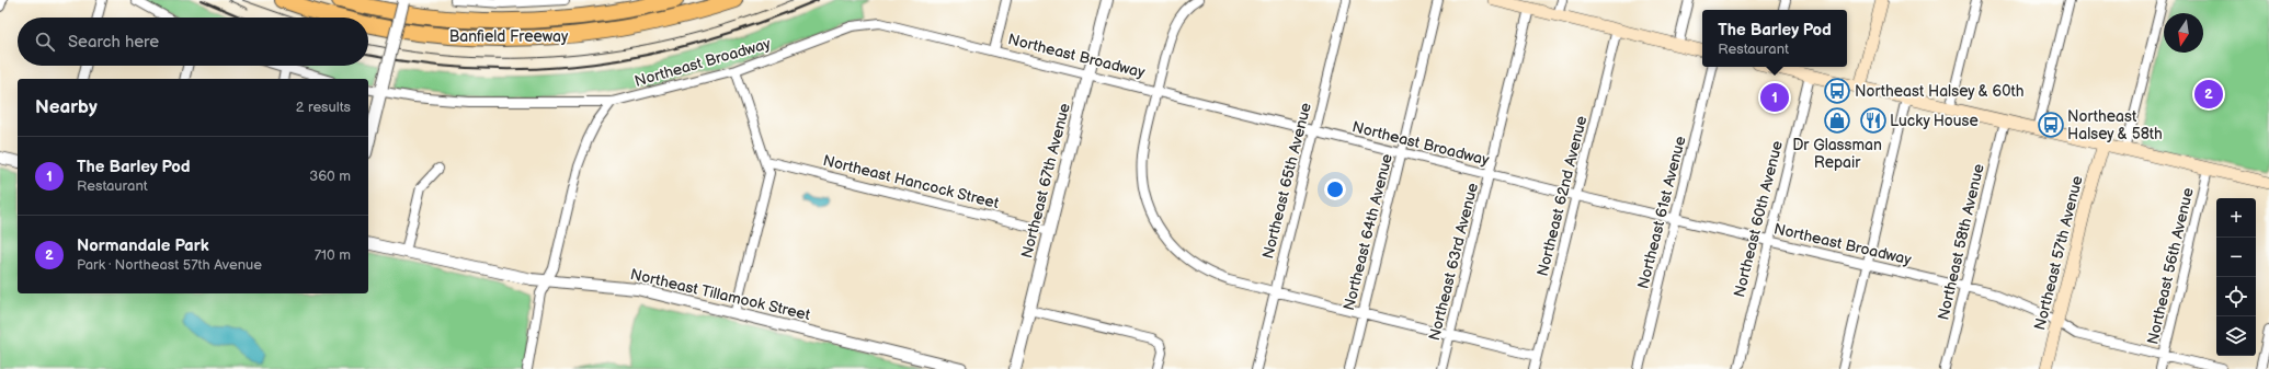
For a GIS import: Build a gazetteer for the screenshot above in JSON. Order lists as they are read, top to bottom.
{
  "streets": {
    "highway": ["Banfield Freeway"],
    "main road": ["Northeast 57th Avenue"],
    "street": [
      "Northeast Broadway",
      "Northeast 67th Avenue",
      "Northeast 65th Avenue",
      "Northeast Hancock Street",
      "Northeast 62nd Avenue",
      "Northeast 61st Avenue",
      "Northeast 60th Avenue",
      "Northeast 64th Avenue",
      "Northeast 58th Avenue",
      "Northeast 63rd Avenue",
      "Northeast 56th Avenue",
      "Northeast Tillamook Street"
    ]
  },
  "crossings": [
    ["Northeast Broadway", "Northeast 67th Avenue"],
    ["Northeast Broadway", "Northeast 65th Avenue"],
    ["Northeast Broadway", "Northeast 62nd Avenue"],
    ["Northeast Broadway", "Northeast 61st Avenue"],
    ["Northeast Broadway", "Northeast 60th Avenue"],
    ["Northeast Broadway", "Northeast 64th Avenue"],
    ["Northeast Broadway", "Northeast 58th Avenue"],
    ["Northeast Broadway", "Northeast 57th Avenue"],
    ["Northeast Broadway", "Northeast 63rd Avenue"],
    ["Northeast Broadway", "Northeast 56th Avenue"],
    ["Northeast 67th Avenue", "Northeast Hancock Street"]
  ],
  "places": {
    "bus stop": ["Northeast Halsey & 60th", "Northeast Halsey & 58th"],
    "shop": ["Dr Glassman Repair"],
    "restaurant": ["Lucky House"]
  },
  "north": "bottom",
  "page": {
    "popup": ["The Barley Pod", "Restaurant"],
    "search": "Search here",
    "pins": ["2", "1"],
    "heading": ["Nearby", "2 results"],
    "list": [
      {
        "mark": "1",
        "name": "The Barley Pod",
        "note": "Restaurant",
        "value": "360 m"
      },
      {
        "mark": "2",
        "name": "Normandale Park",
        "note": "Park · Northeast 57th Avenue",
        "value": "710 m"
      }
    ],
    "map_buttons": ["+", "−"]
  }
}
